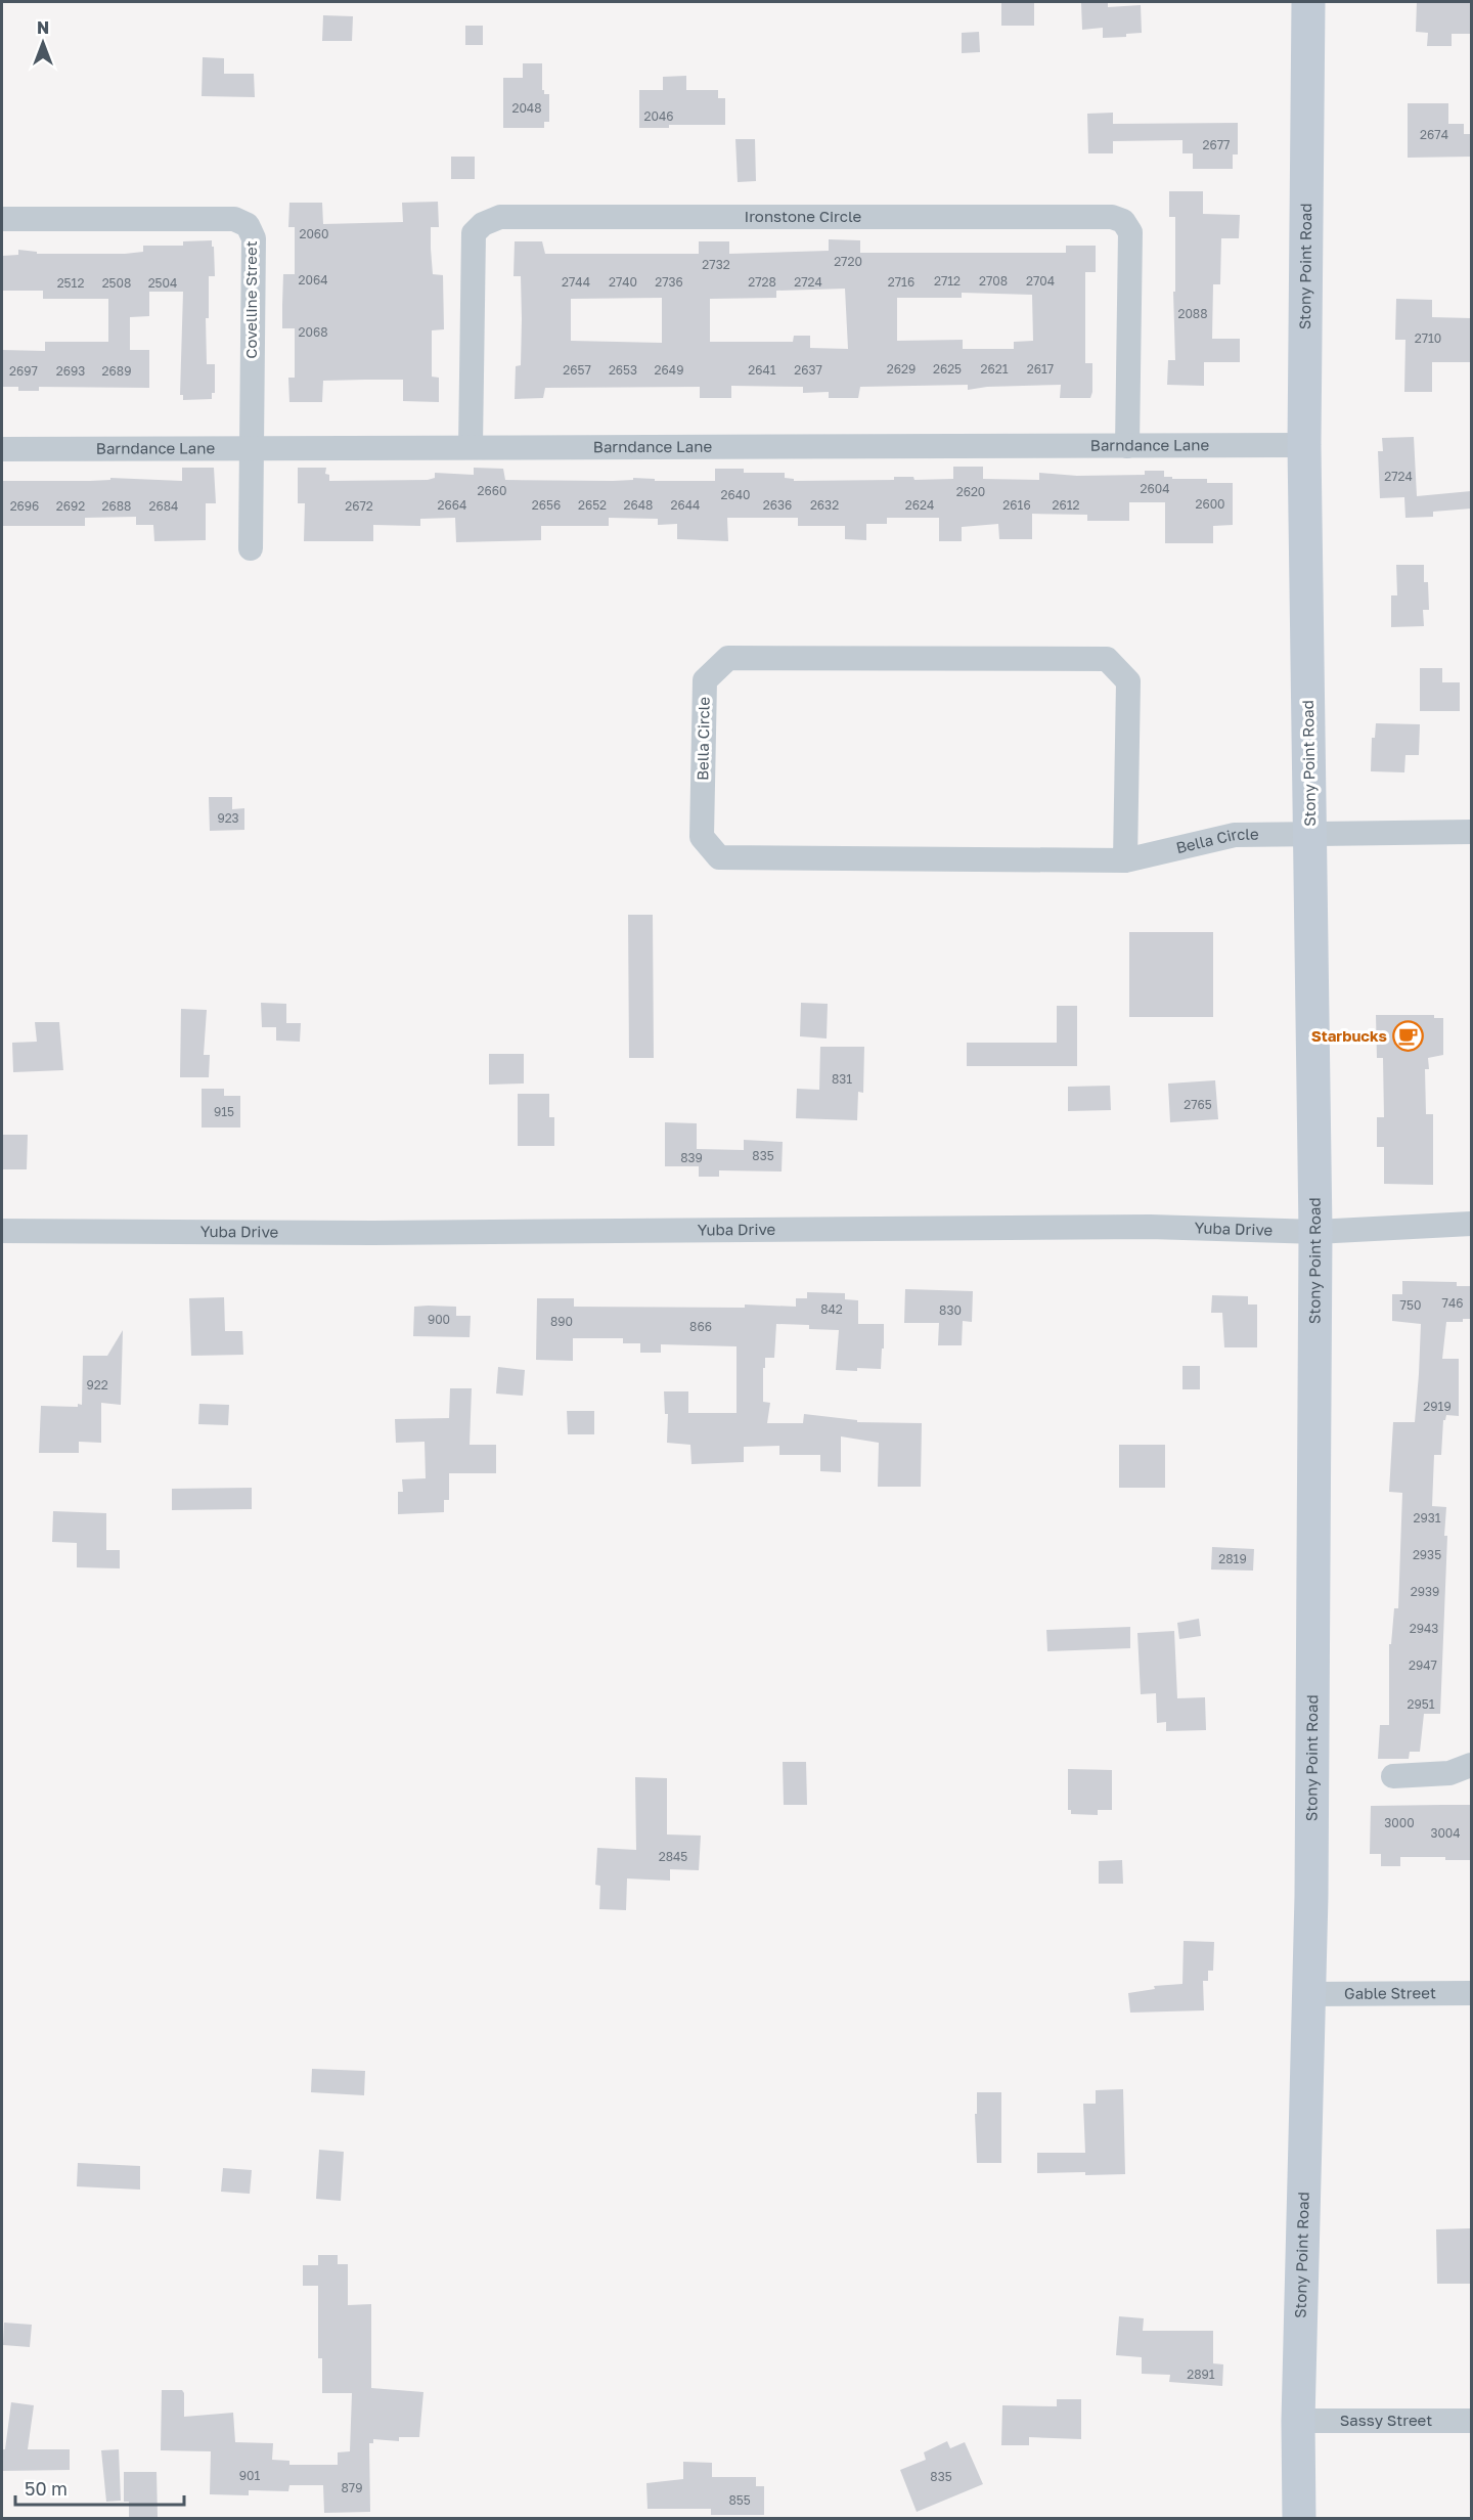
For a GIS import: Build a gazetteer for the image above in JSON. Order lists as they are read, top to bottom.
{
  "streets": {
    "main road": ["Stony Point Road"],
    "street": [
      "Ironstone Circle",
      "Covelline Street",
      "Barndance Lane",
      "Bella Circle",
      "Yuba Drive",
      "Gable Street",
      "Sassy Street"
    ]
  },
  "crossings": [
    ["Ironstone Circle", "Barndance Lane"],
    ["Stony Point Road", "Barndance Lane"],
    ["Stony Point Road", "Bella Circle"],
    ["Stony Point Road", "Yuba Drive"],
    ["Stony Point Road", "Gable Street"],
    ["Stony Point Road", "Sassy Street"],
    ["Covelline Street", "Barndance Lane"]
  ],
  "places": {
    "cafe": ["Starbucks"]
  },
  "house_numbers": [
    "2048",
    "2046",
    "2674",
    "2677",
    "2060",
    "2720",
    "2732",
    "2064",
    "2712",
    "2708",
    "2704",
    "2744",
    "2740",
    "2736",
    "2728",
    "2724",
    "2716",
    "2512",
    "2508",
    "2504",
    "2088",
    "2068",
    "2710",
    "2629",
    "2625",
    "2621",
    "2617",
    "2657",
    "2653",
    "2649",
    "2641",
    "2637",
    "2697",
    "2693",
    "2689",
    "2724",
    "2604",
    "2660",
    "2620",
    "2640",
    "2600",
    "2664",
    "2656",
    "2652",
    "2648",
    "2644",
    "2636",
    "2632",
    "2624",
    "2616",
    "2612",
    "2696",
    "2692",
    "2688",
    "2684",
    "2672",
    "923",
    "831",
    "2765",
    "915",
    "835",
    "839",
    "746",
    "750",
    "842",
    "830",
    "900",
    "890",
    "866",
    "922",
    "2919",
    "2931",
    "2935",
    "2819",
    "2939",
    "2943",
    "2947",
    "2951",
    "3000",
    "3004",
    "2845",
    "2891",
    "901",
    "835",
    "879",
    "855"
  ],
  "scale_bar": "50 m",
  "north": "top"
}
